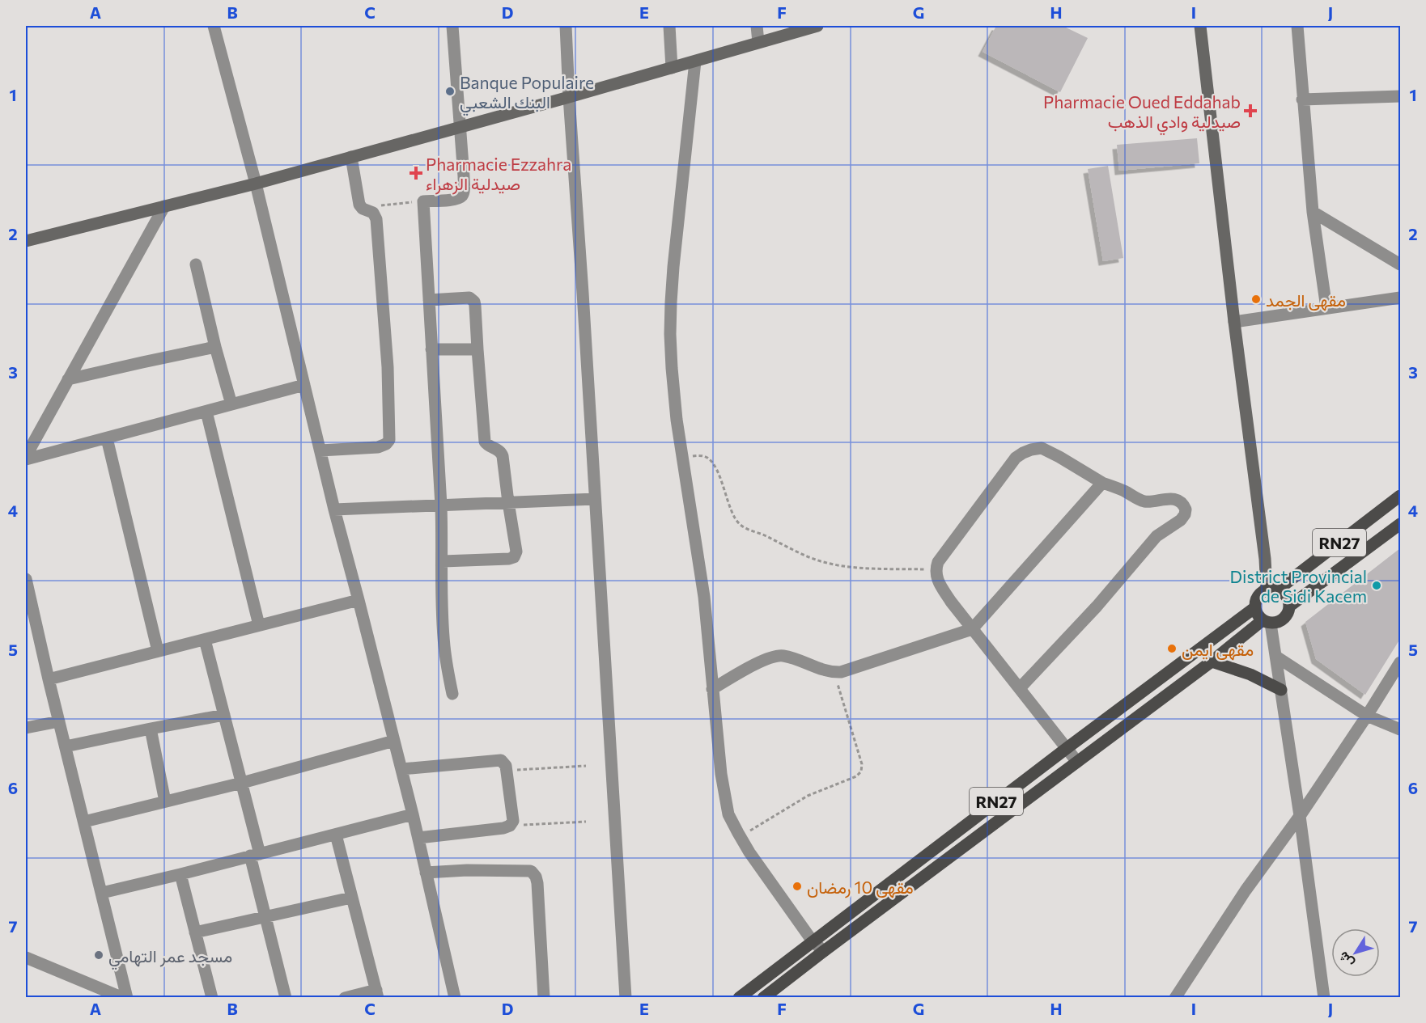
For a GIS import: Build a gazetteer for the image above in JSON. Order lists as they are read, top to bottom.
{
  "streets": {
    "main road": ["RN27"]
  },
  "places": {
    "other": [
      "Banque Populaire البنك الشعبي",
      "مقهى الجمد",
      "District Provincial de Sidi Kacem",
      "مقهى ايمن",
      "مقهى 10 رمضان",
      "مسجد عمر التهامي"
    ],
    "health": ["Pharmacie Oued Eddahab صيدلية وادي الذهب", "Pharmacie Ezzahra صيدلية الزهراء"]
  },
  "north": "bottom left",
  "grid": {
    "columns": [
      "A",
      "B",
      "C",
      "D",
      "E",
      "F",
      "G",
      "H",
      "I",
      "J"
    ],
    "rows": [
      "1",
      "2",
      "3",
      "4",
      "5",
      "6",
      "7"
    ]
  }
}
